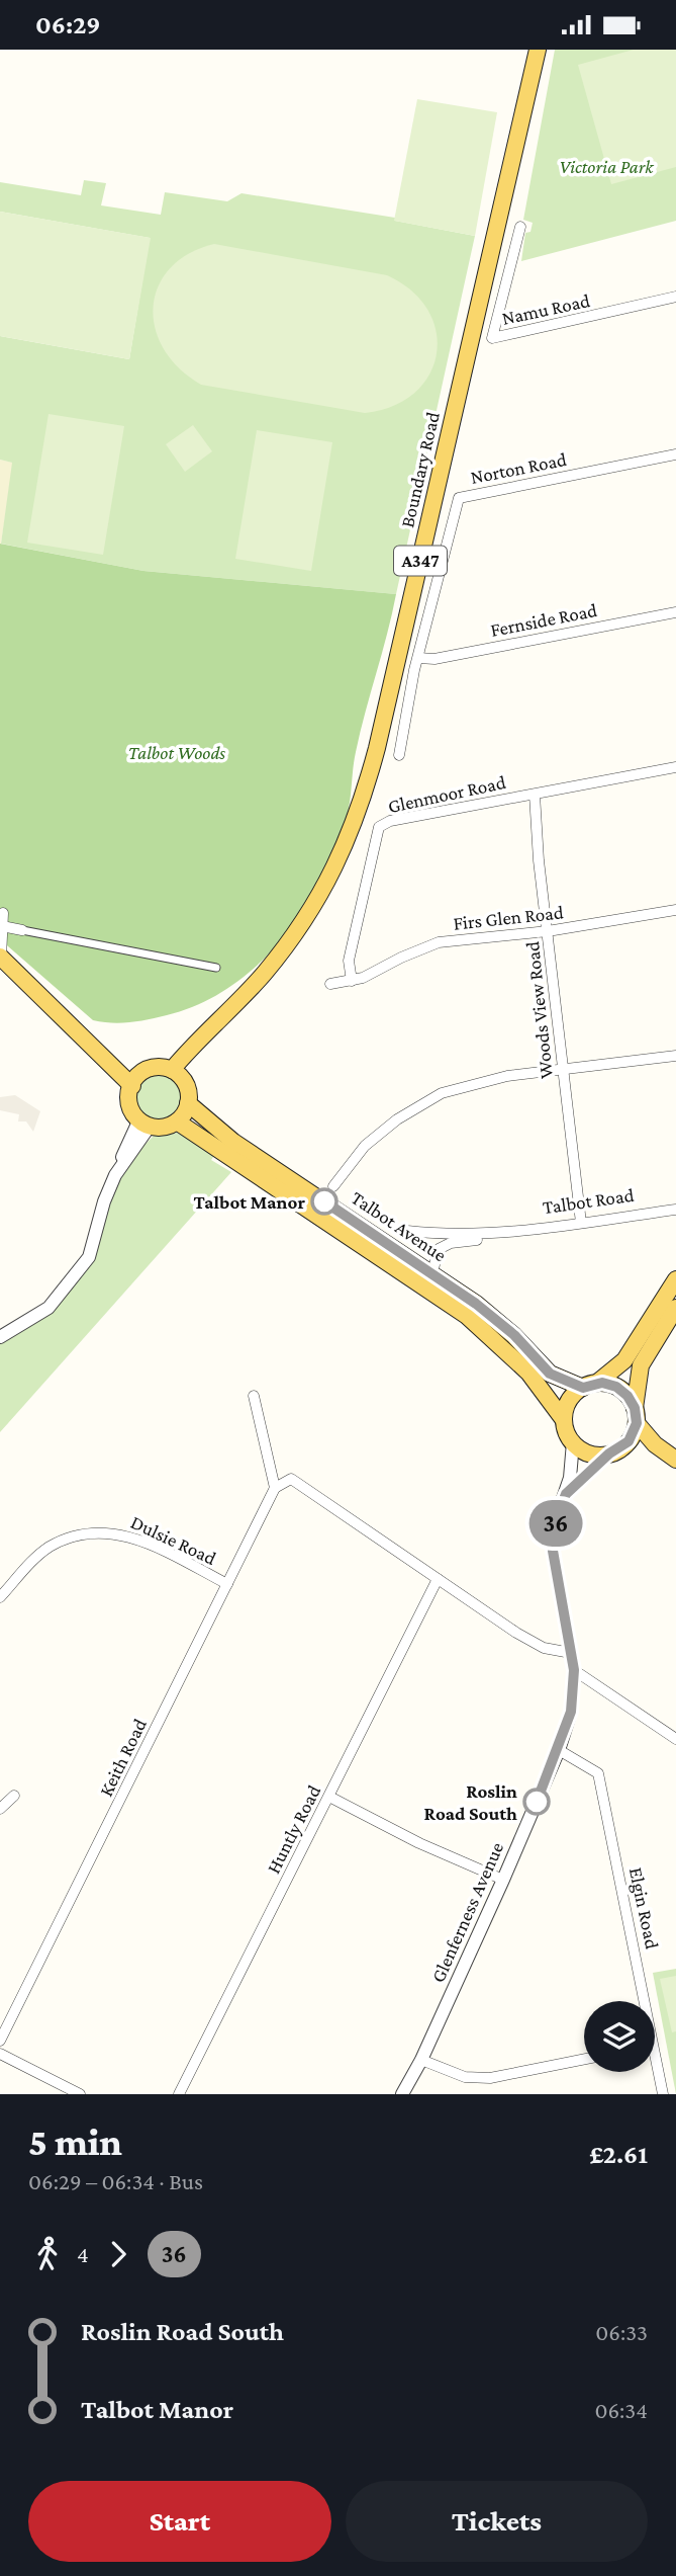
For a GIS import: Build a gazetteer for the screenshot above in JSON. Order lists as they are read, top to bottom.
{
  "streets": {
    "main road": ["Boundary Road", "A347", "Talbot Avenue"],
    "street": [
      "Namu Road",
      "Norton Road",
      "Fernside Road",
      "Glenmoor Road",
      "Firs Glen Road",
      "Woods View Road",
      "Talbot Road",
      "Dulsie Road",
      "Keith Road",
      "Huntly Road",
      "Elgin Road",
      "Glenferness Avenue"
    ]
  },
  "crossings": [
    ["Norton Road", "Fernside Road"],
    ["Boundary Road", "Talbot Avenue"],
    ["Glenmoor Road", "Firs Glen Road"],
    ["Glenmoor Road", "Woods View Road"],
    ["Firs Glen Road", "Woods View Road"],
    ["Woods View Road", "Talbot Road"],
    ["Talbot Road", "Talbot Avenue"],
    ["Talbot Avenue", "Glenferness Avenue"],
    ["Dulsie Road", "Keith Road"],
    ["Elgin Road", "Glenferness Avenue"]
  ],
  "parks": ["Victoria Park", "Talbot Woods"],
  "places": ["Talbot Manor", "Roslin Road South"],
  "lines": ["bus line 36"],
  "page": {
    "status": "06:29",
    "on_map": "36",
    "heading": ["5 min", "06:29 – 06:34 · Bus", "£2.61"],
    "legs": ["4", "36"],
    "list": [
      {
        "name": "Roslin Road South",
        "value": "06:33"
      },
      {
        "name": "Talbot Manor",
        "value": "06:34"
      }
    ],
    "buttons": ["Start", "Tickets"]
  }
}
